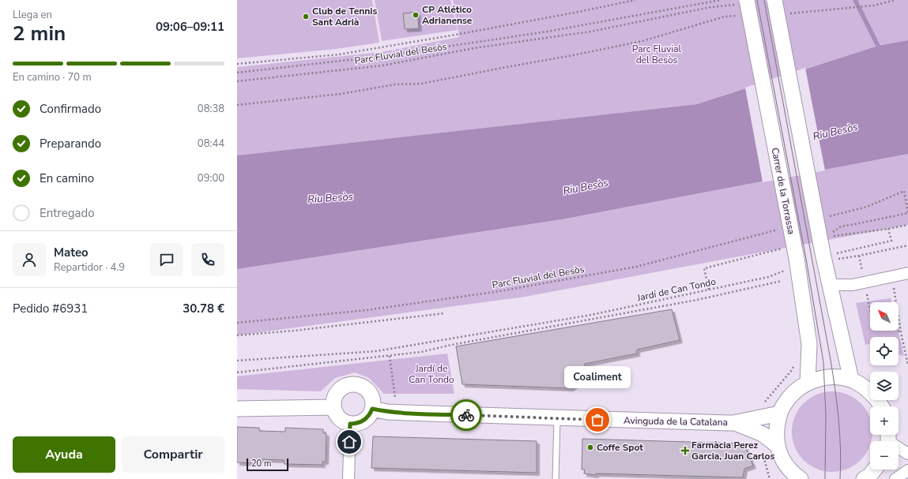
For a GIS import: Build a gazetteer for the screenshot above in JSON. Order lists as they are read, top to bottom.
{
  "streets": {
    "street": ["Carrer de la Torrassa", "Avinguda de la Catalana"],
    "path": ["Parc Fluvial del Besòs", "Jardí de Can Tondo"]
  },
  "crossings": [
    ["Parc Fluvial del Besòs", "Carrer de la Torrassa"]
  ],
  "water": ["Riu Besòs"],
  "parks": ["Parc Fluvial del Besòs", "Jardí de Can Tondo"],
  "places": {
    "other": [
      "CP Atlético Adrianense",
      "Club de Tennis Sant Adrià",
      "Coaliment",
      "Coffe Spot"
    ],
    "health": ["Farmàcia Perez Garcia, Juan Carlos"]
  },
  "scale_bar": "20 m",
  "north": "top left",
  "page": {
    "heading": ["2 min", "Llega en", "09:06–09:11"],
    "panel": [
      "Mateo",
      "Repartidor · 4.9",
      "Pedido #6931",
      "30.78 €"
    ],
    "bar": "En camino · 70 m",
    "list": [
      ["Confirmado", "08:38"],
      ["Preparando", "08:44"],
      ["En camino", "09:00"],
      "Entregado"
    ],
    "map_buttons": ["+", "−"],
    "bubble": "Coaliment",
    "buttons": ["Ayuda", "Compartir"],
    "scale": "20 m"
  }
}
